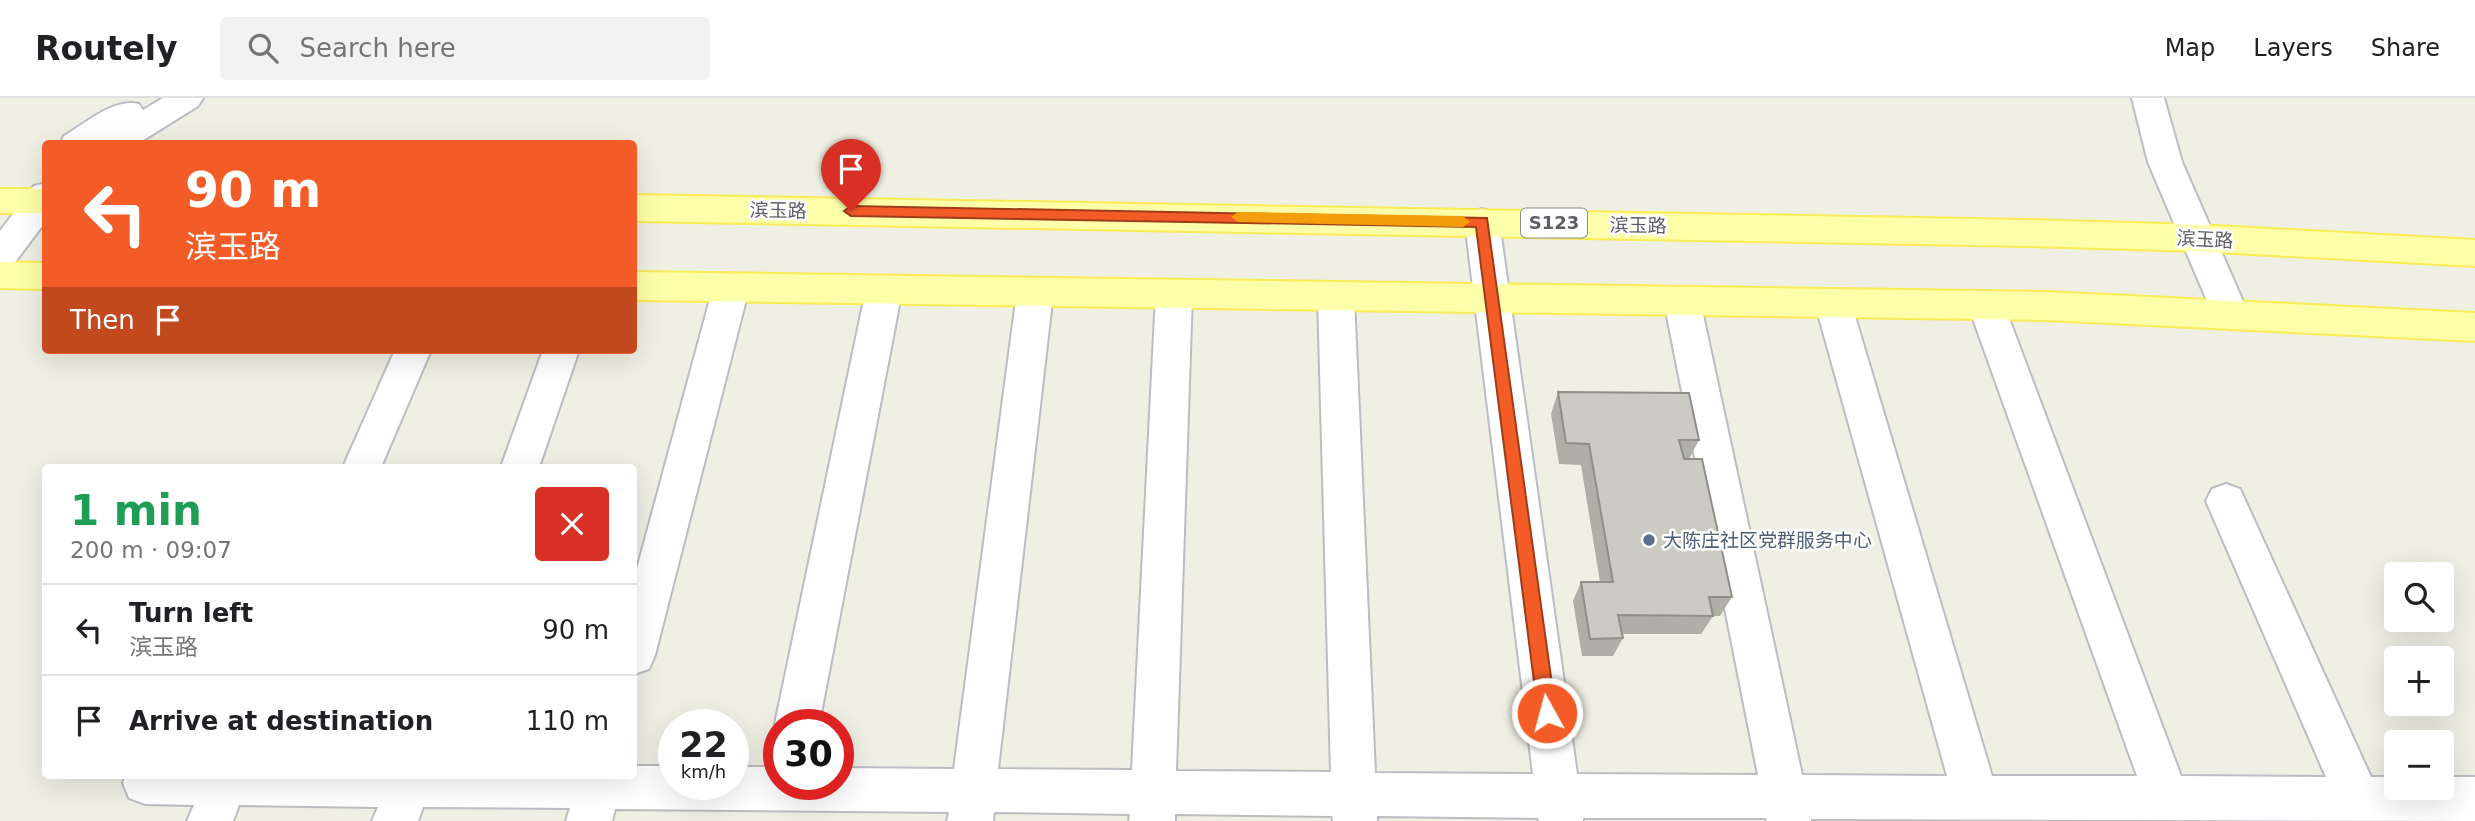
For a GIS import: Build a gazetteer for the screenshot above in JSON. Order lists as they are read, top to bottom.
{
  "streets": {
    "main road": ["滨玉路", "S123"]
  },
  "places": ["大陈庄社区党群服务中心"],
  "page": {
    "header": "Routely",
    "search": "Search here",
    "nav": ["Map", "Layers", "Share"],
    "turn": ["90 m", "滨玉路"],
    "then": "Then",
    "heading": ["1 min", "200 m · 09:07"],
    "map_buttons": ["+", "−"],
    "list": [
      {
        "name": "Turn left",
        "note": "滨玉路",
        "value": "90 m"
      },
      {
        "name": "Arrive at destination",
        "value": "110 m"
      }
    ],
    "speed": "22 km/h",
    "limit": "30"
  }
}
